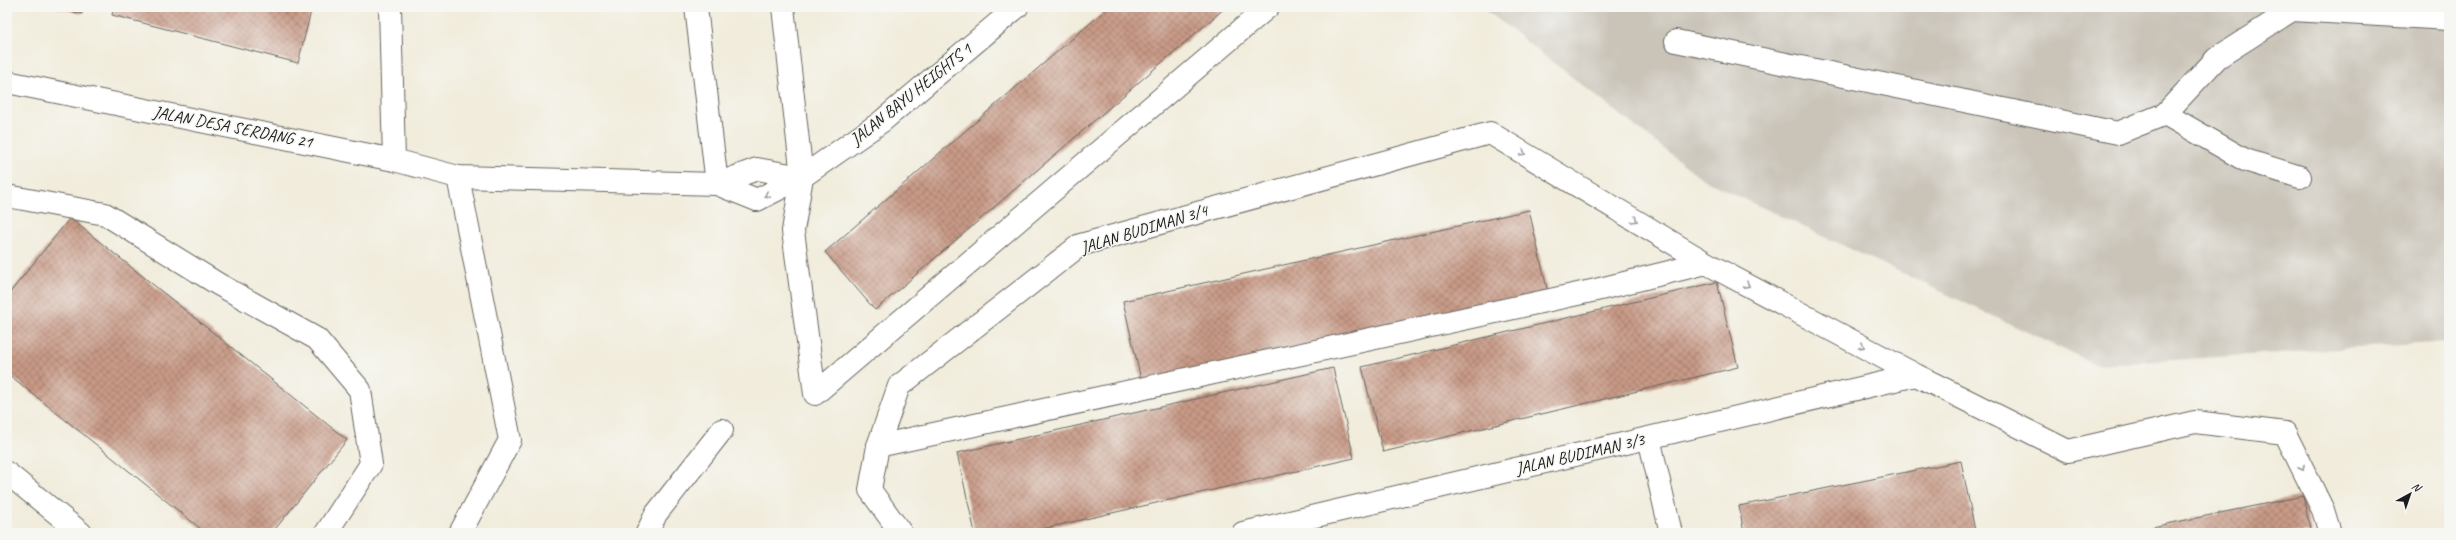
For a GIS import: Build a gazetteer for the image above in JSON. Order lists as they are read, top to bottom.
{
  "streets": {
    "street": [
      "JALAN BAYU HEIGHTS 1",
      "JALAN DESA SERDANG 21",
      "JALAN BUDIMAN 3/4",
      "JALAN BUDIMAN 3/3"
    ]
  },
  "crossings": [
    ["JALAN BAYU HEIGHTS 1", "JALAN DESA SERDANG 21"]
  ],
  "north": "top right"
}
